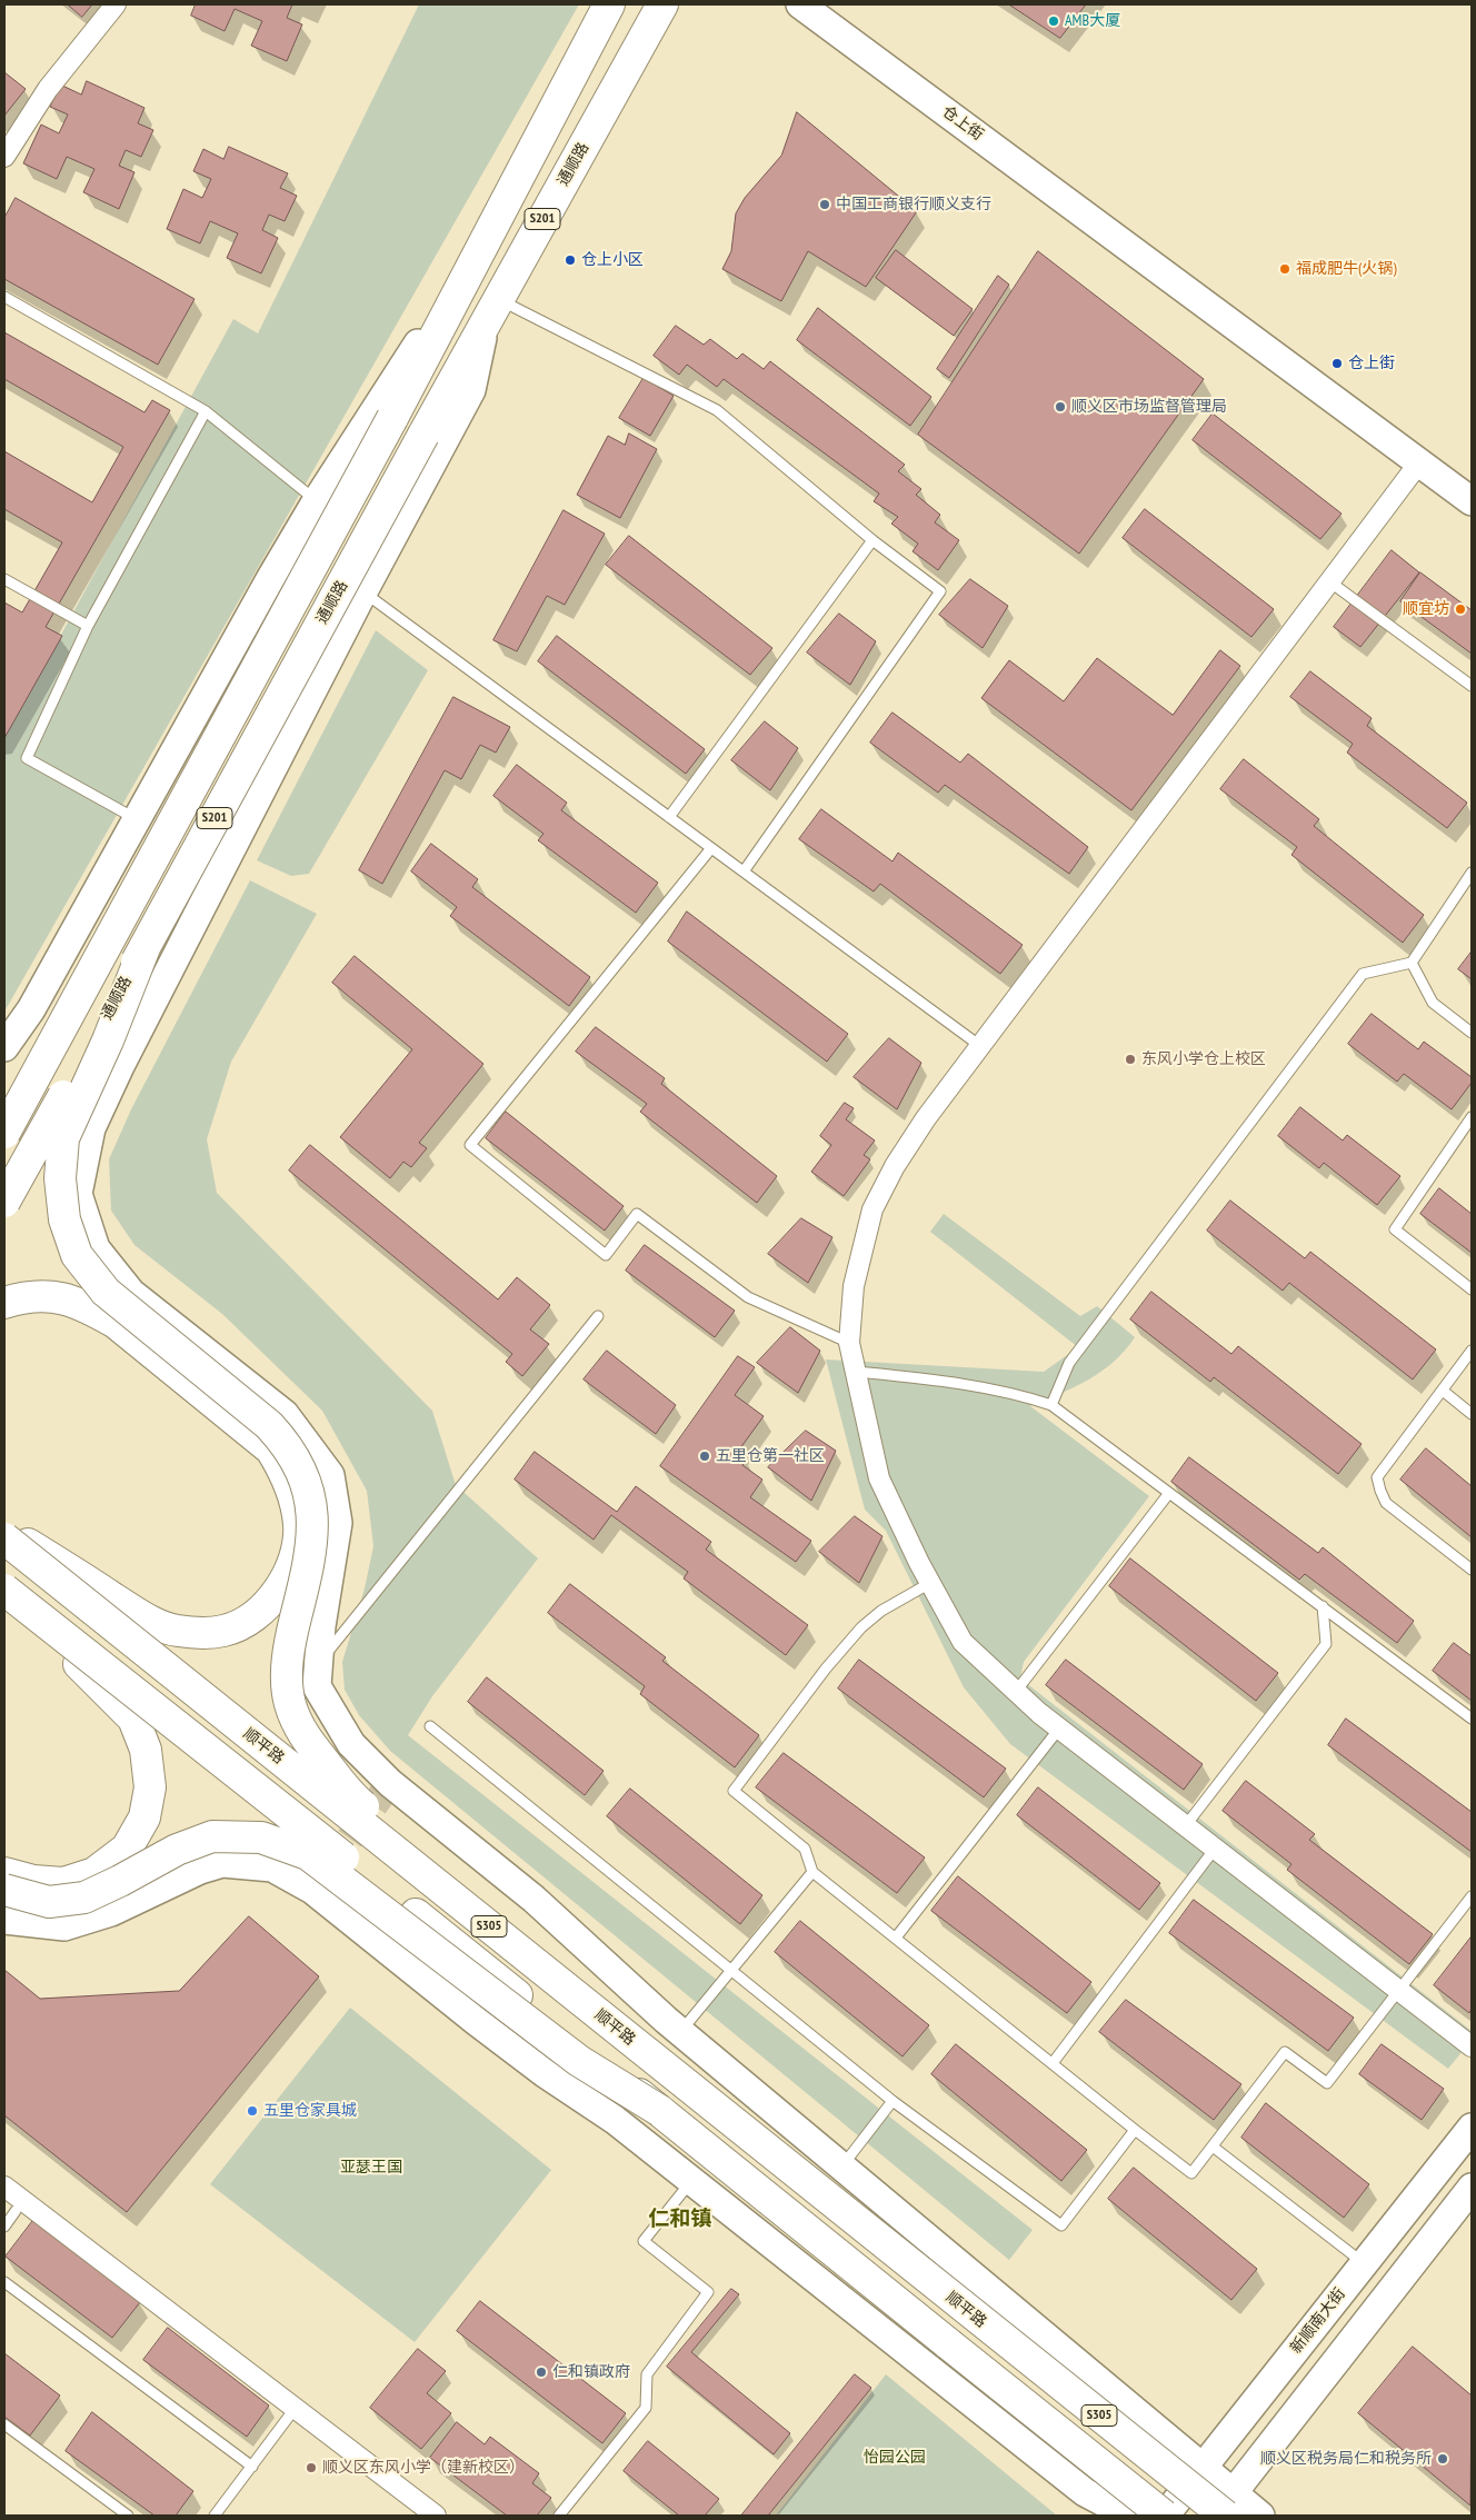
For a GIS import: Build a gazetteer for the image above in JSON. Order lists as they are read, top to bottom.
{
  "streets": {
    "main road": [
      "通顺路",
      "S201",
      "顺平路",
      "S305"
    ],
    "street": ["仓上街", "新顺南大街"]
  },
  "crossings": [
    ["S305", "新顺南大街"]
  ],
  "districts": ["仁和镇"],
  "parks": ["亚瑟王国", "怡园公园"],
  "places": [
    "AMB大厦",
    "中国工商银行顺义支行",
    "仓上小区",
    "福成肥牛(火锅)",
    "仓上街",
    "顺义区市场监督管理局",
    "顺宜坊",
    "东风小学仓上校区",
    "五里仓第一社区",
    "五里仓家具城",
    "仁和镇政府",
    "顺义区税务局仁和税务所",
    "顺义区东风小学（建新校区）"
  ]
}
